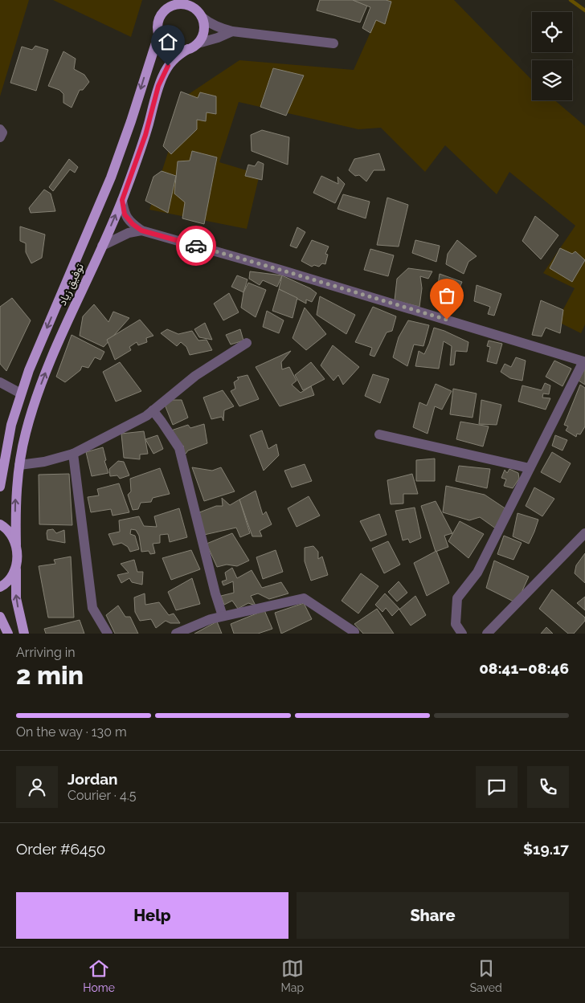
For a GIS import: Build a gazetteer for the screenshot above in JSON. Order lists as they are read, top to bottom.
{
  "streets": {
    "main road": ["توفيق زياد"]
  },
  "page": {
    "heading": ["2 min", "Arriving in", "08:41–08:46"],
    "panel": [
      "Jordan",
      "Courier · 4.5",
      "Order #6450",
      "$19.17"
    ],
    "bar": "On the way · 130 m",
    "buttons": ["Help", "Share"],
    "tabs": ["Home", "Map", "Saved"]
  }
}
